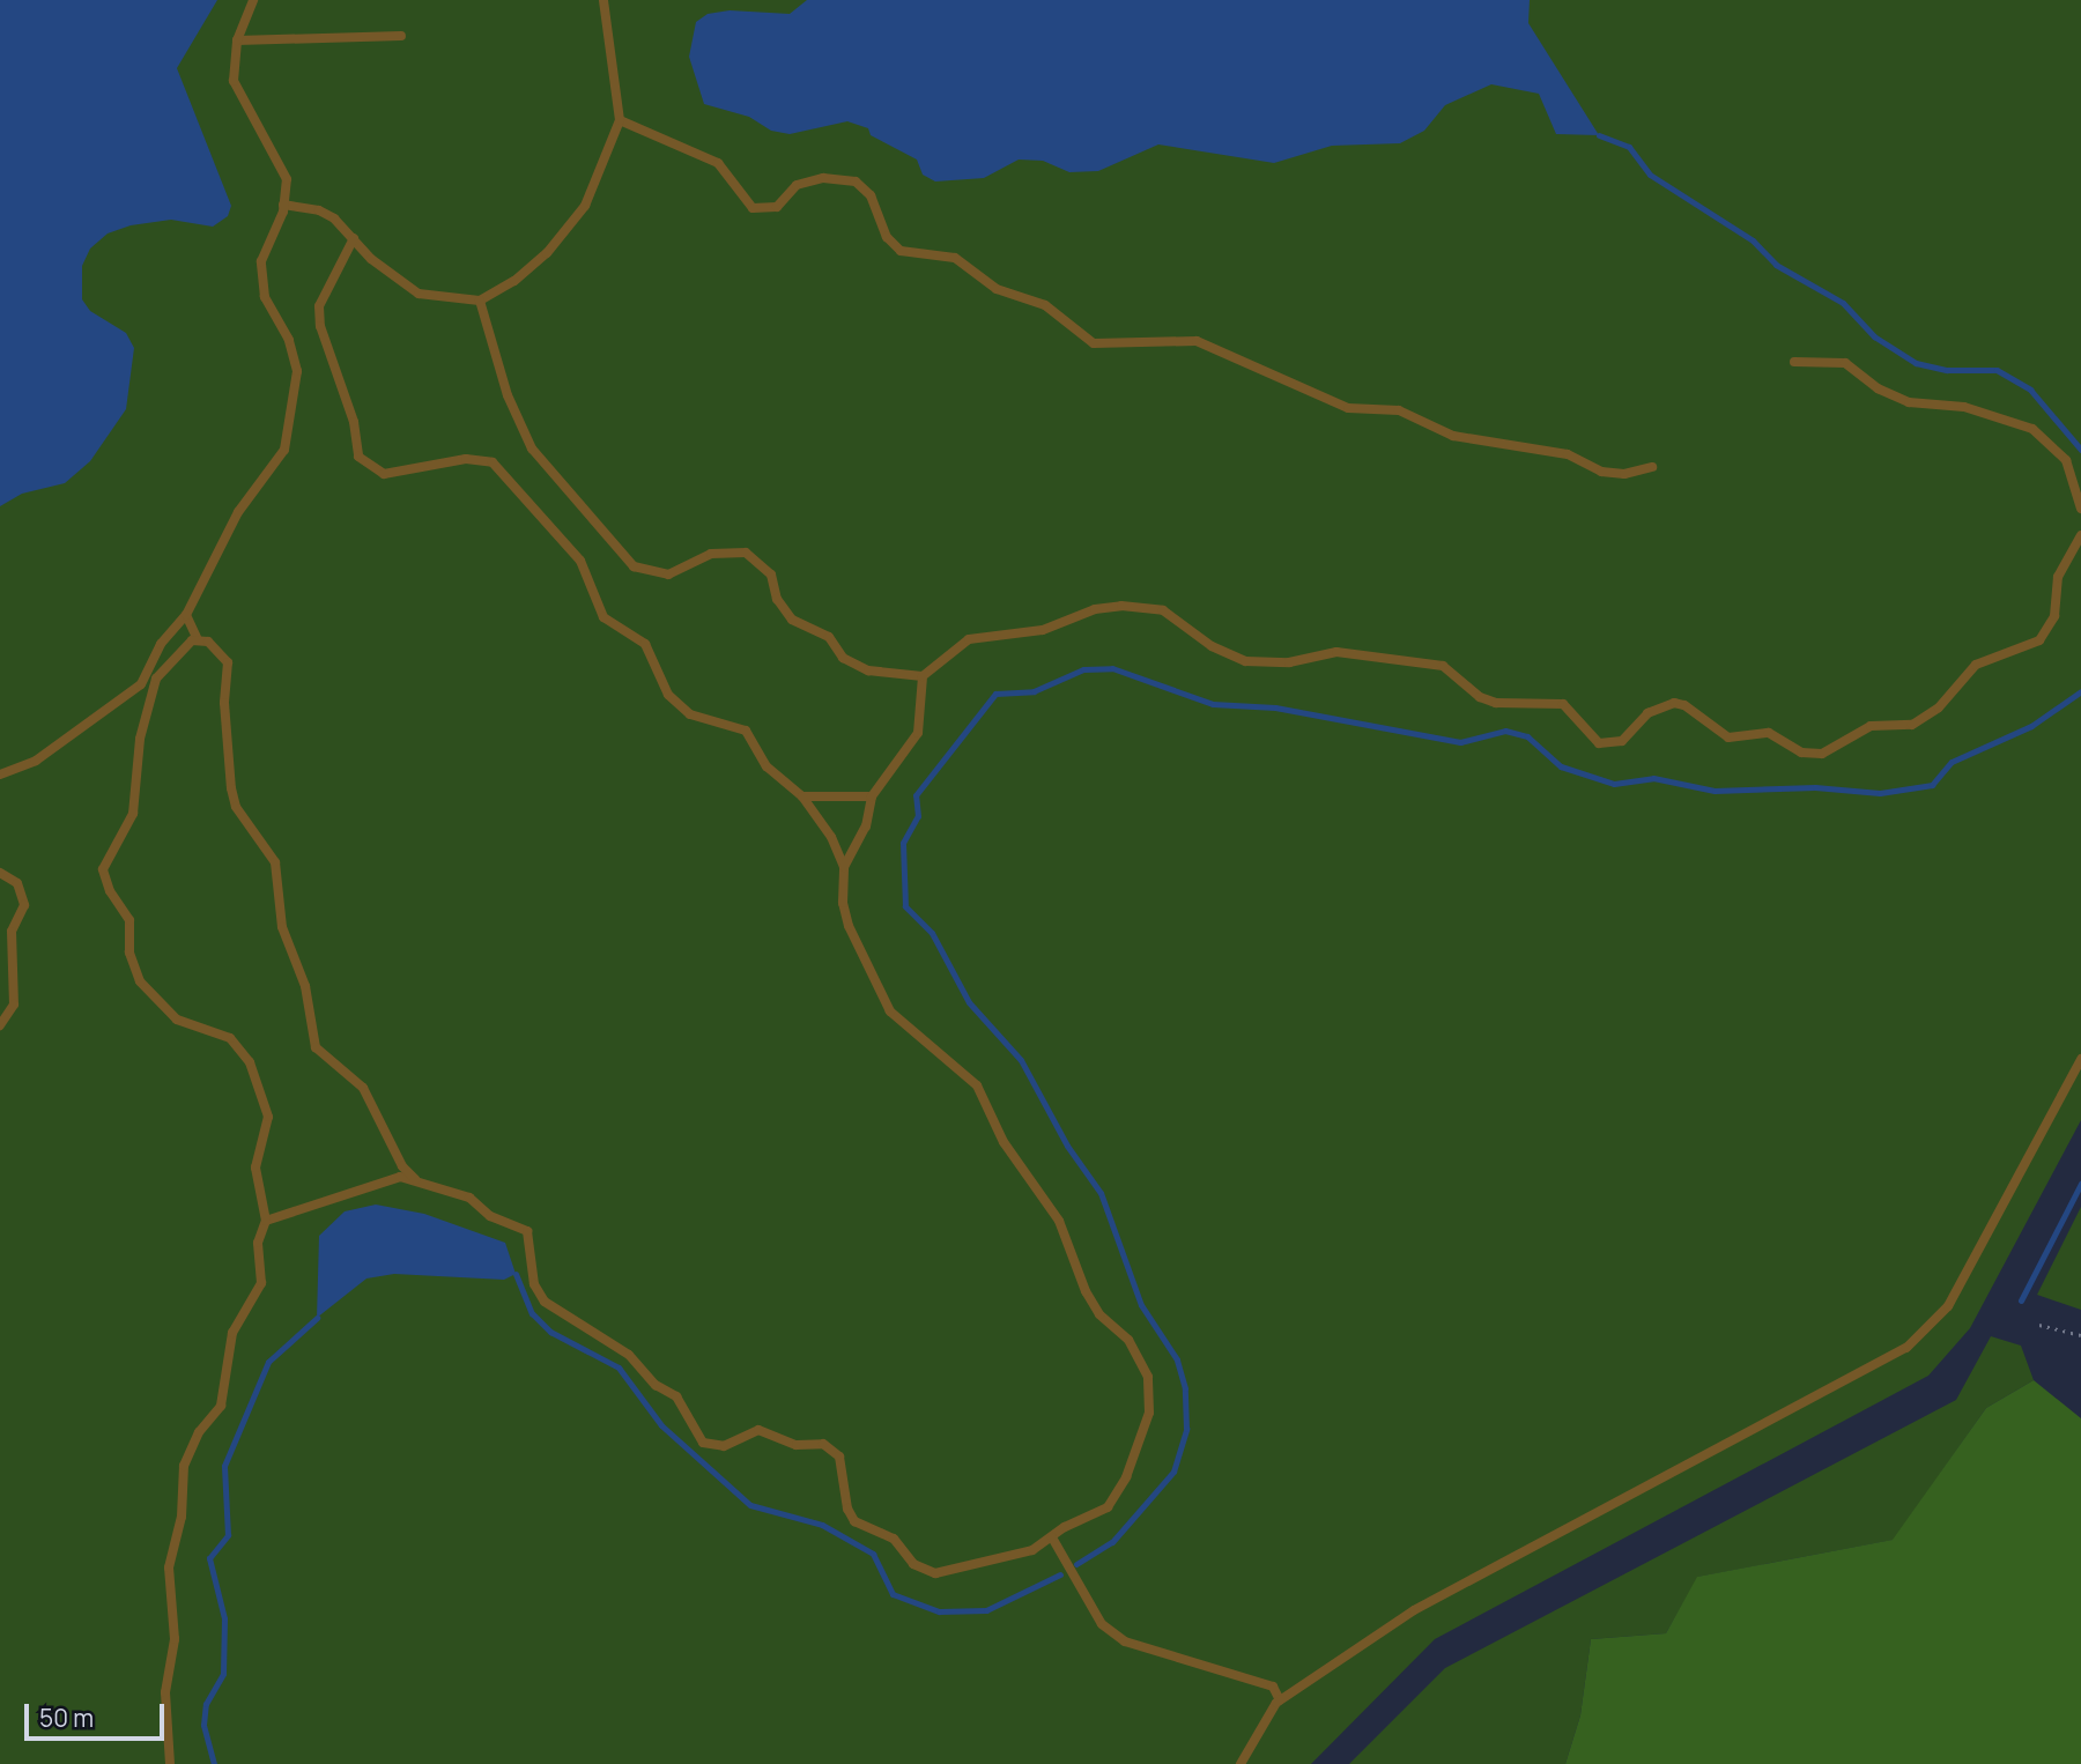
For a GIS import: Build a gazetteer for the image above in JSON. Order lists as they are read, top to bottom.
{
  "scale_bar": "50 m"
}
